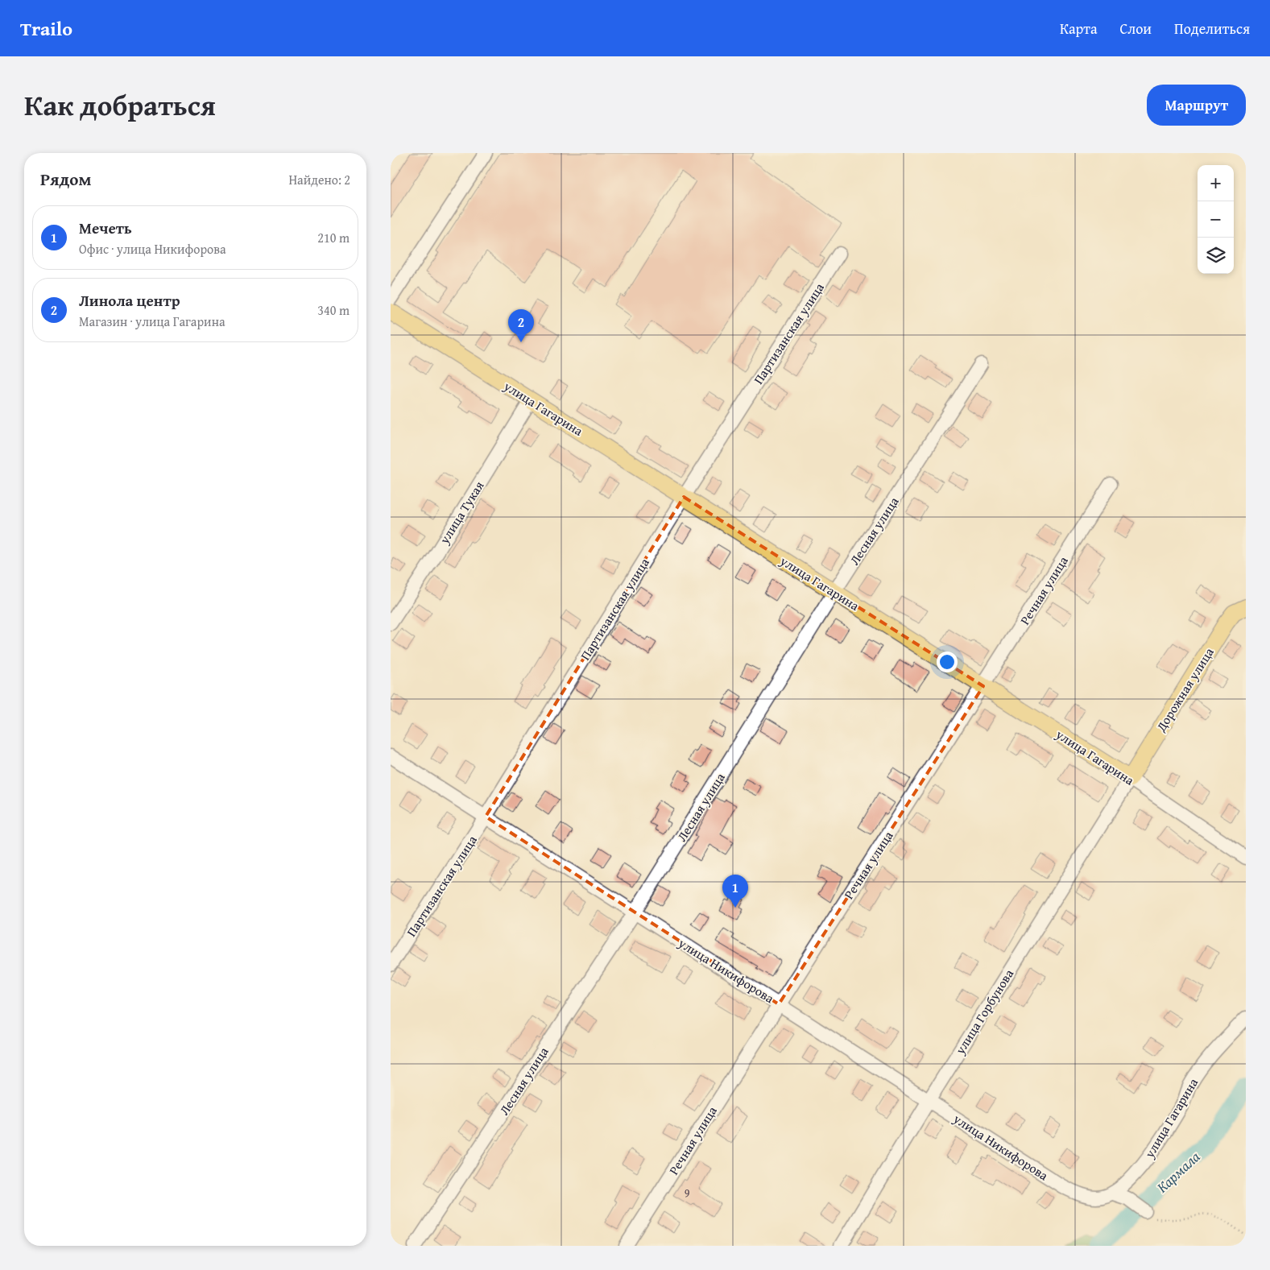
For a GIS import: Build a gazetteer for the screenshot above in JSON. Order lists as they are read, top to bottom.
{
  "streets": {
    "main road": ["улица Гагарина", "Дорожная улица"],
    "street": [
      "Партизанская улица",
      "улица Тукая",
      "Лесная улица",
      "Речная улица",
      "улица Никифорова",
      "улица Горбунова"
    ]
  },
  "crossings": [
    ["Партизанская улица", "улица Гагарина"],
    ["Партизанская улица", "улица Никифорова"],
    ["улица Гагарина", "улица Тукая"],
    ["улица Гагарина", "Лесная улица"],
    ["улица Гагарина", "Речная улица"],
    ["улица Гагарина", "Дорожная улица"],
    ["улица Гагарина", "улица Никифорова"],
    ["улица Гагарина", "улица Горбунова"],
    ["Лесная улица", "улица Никифорова"],
    ["Речная улица", "улица Никифорова"],
    ["Дорожная улица", "улица Горбунова"],
    ["улица Никифорова", "улица Горбунова"]
  ],
  "water": ["Кармала"],
  "house_numbers": ["9"],
  "page": {
    "header": "Trailo",
    "nav": ["Карта", "Слои", "Поделиться"],
    "title": "Как добраться",
    "buttons": "Маршрут",
    "heading": ["Рядом", "Найдено: 2"],
    "map_buttons": ["+", "−"],
    "list": [
      {
        "mark": "1",
        "name": "Мечеть",
        "note": "Офис · улица Никифорова",
        "value": "210 m"
      },
      {
        "mark": "2",
        "name": "Линола центр",
        "note": "Магазин · улица Гагарина",
        "value": "340 m"
      }
    ],
    "pins": ["2", "1"]
  }
}
